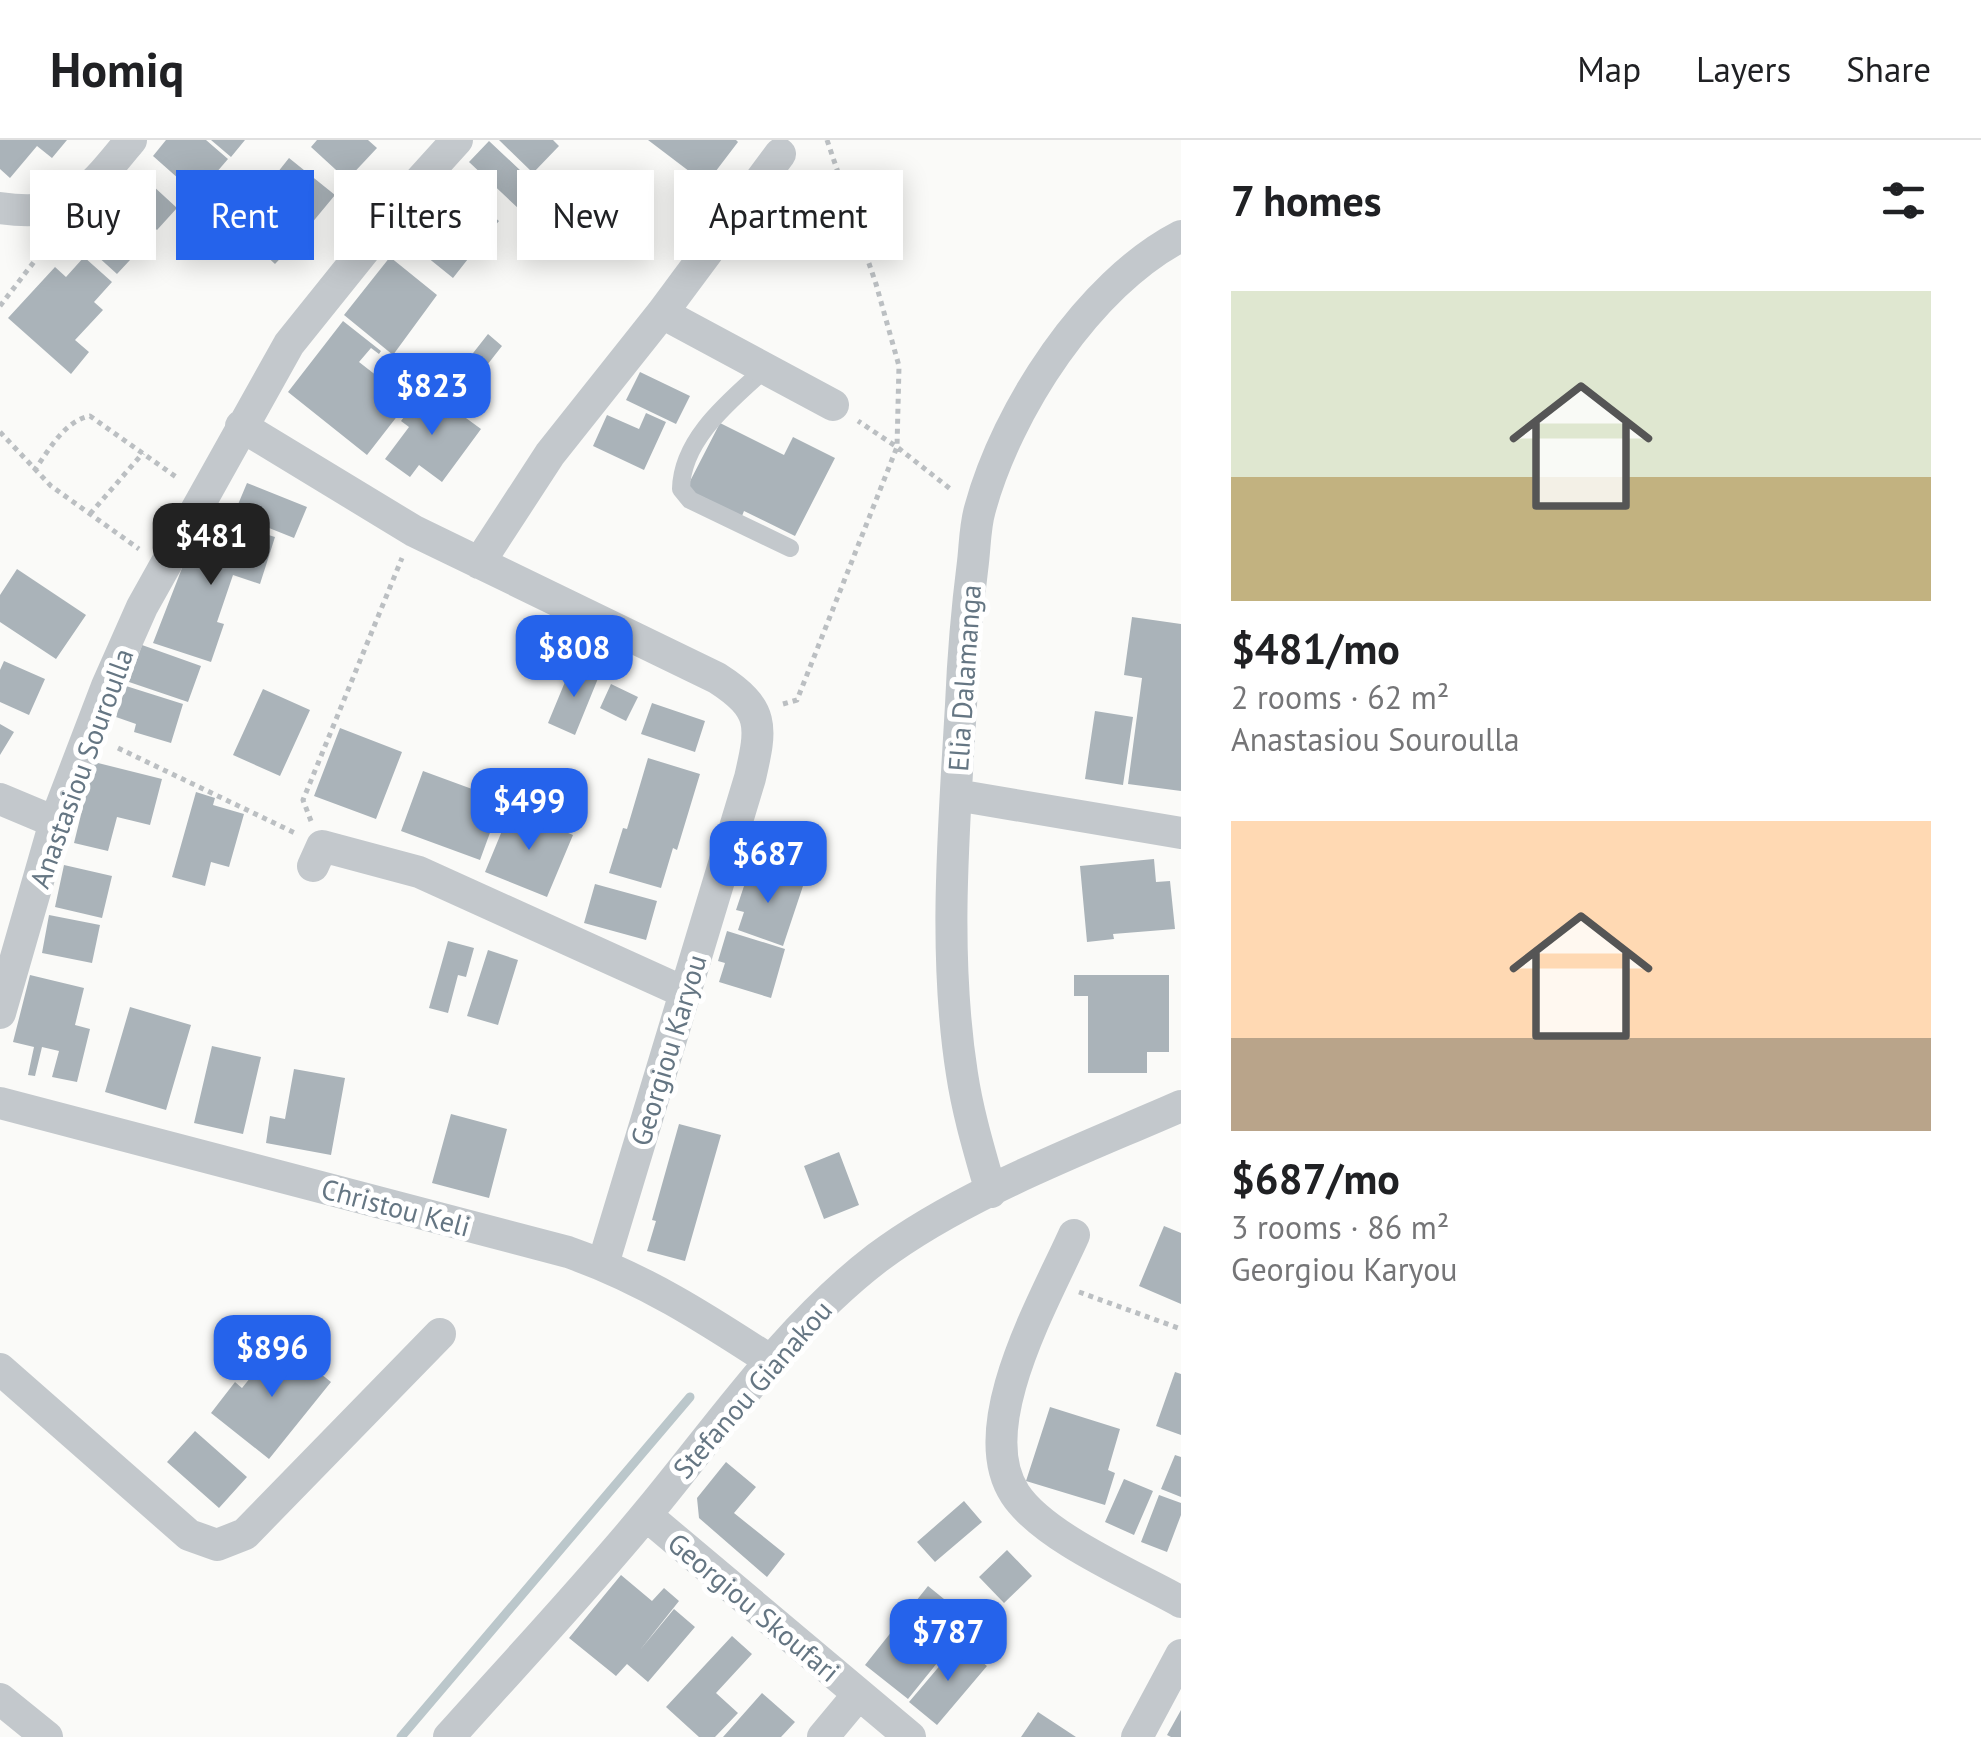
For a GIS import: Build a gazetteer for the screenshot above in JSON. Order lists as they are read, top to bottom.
{
  "streets": {
    "street": [
      "Elia Dalamanga",
      "Anastasiou Souroulla",
      "Georgiou Karyou",
      "Christou Keli",
      "Stefanou Gianakou",
      "Georgiou Skoufari"
    ]
  },
  "crossings": [
    ["Elia Dalamanga", "Stefanou Gianakou"],
    ["Georgiou Karyou", "Christou Keli"],
    ["Christou Keli", "Stefanou Gianakou"],
    ["Stefanou Gianakou", "Georgiou Skoufari"]
  ],
  "page": {
    "header": "Homiq",
    "nav": ["Map", "Layers", "Share"],
    "heading": "7 homes",
    "chip": [
      "Buy",
      "Rent",
      "Filters",
      "New",
      "Apartment"
    ],
    "list": [
      {
        "name": "$481/mo",
        "note": "2 rooms · 62 m² · Anastasiou Souroulla"
      },
      {
        "name": "$687/mo",
        "note": "3 rooms · 86 m² · Georgiou Karyou"
      }
    ],
    "price": [
      "$823",
      "$481",
      "$808",
      "$499",
      "$687",
      "$896",
      "$787"
    ]
  }
}
